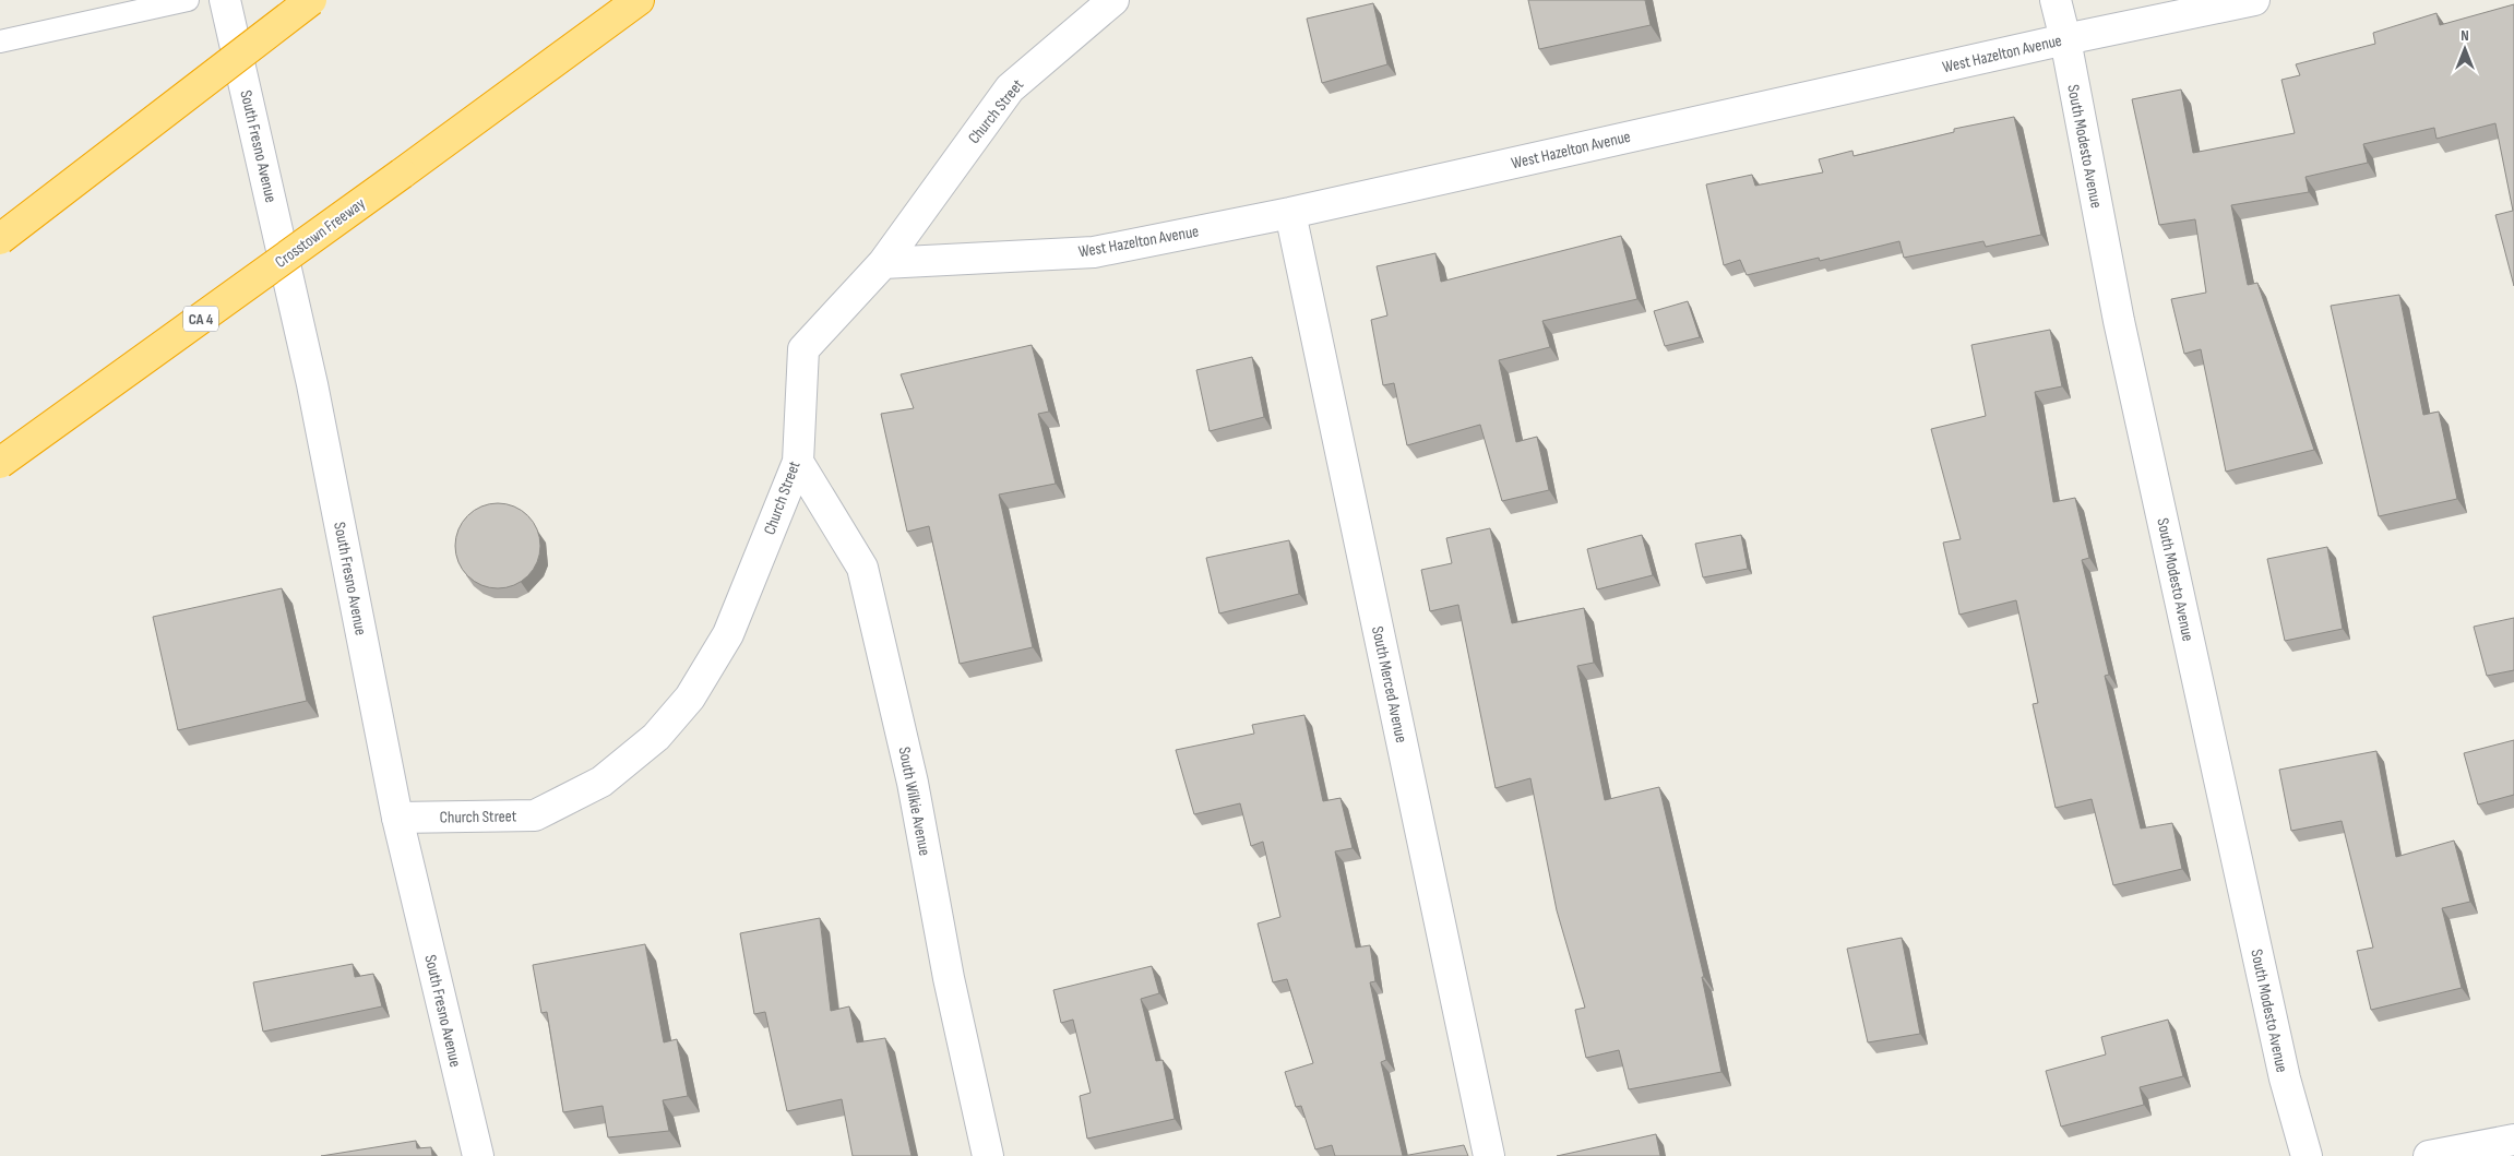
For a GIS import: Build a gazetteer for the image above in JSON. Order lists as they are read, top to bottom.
{
  "streets": {
    "highway": ["Crosstown Freeway", "CA 4"],
    "street": [
      "West Hazelton Avenue",
      "Church Street",
      "South Fresno Avenue",
      "South Modesto Avenue",
      "South Merced Avenue",
      "South Wilkie Avenue"
    ]
  },
  "crossings": [
    ["West Hazelton Avenue", "Church Street"],
    ["West Hazelton Avenue", "South Modesto Avenue"],
    ["West Hazelton Avenue", "South Merced Avenue"],
    ["Church Street", "South Fresno Avenue"],
    ["Church Street", "South Wilkie Avenue"]
  ],
  "north": "top"
}
